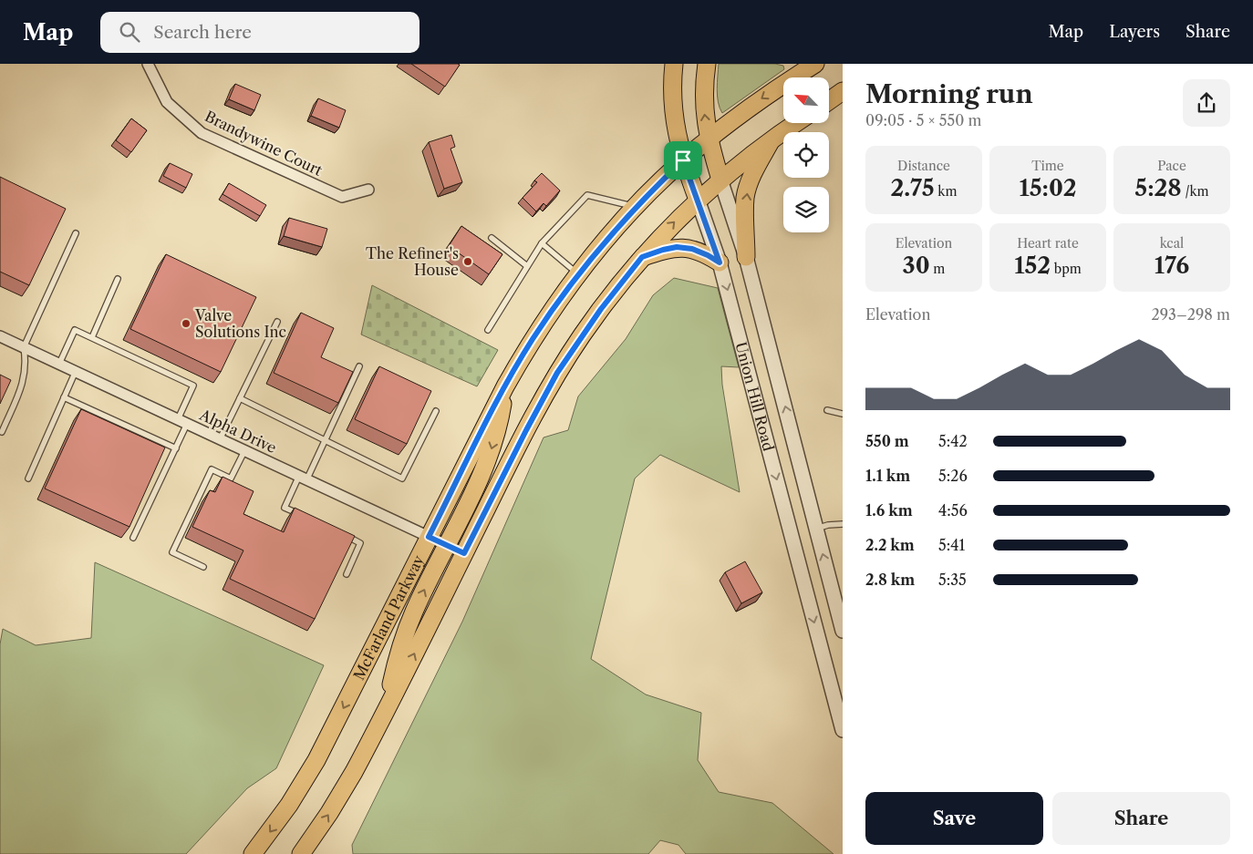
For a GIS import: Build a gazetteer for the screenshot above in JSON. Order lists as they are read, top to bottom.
{
  "streets": {
    "main road": ["Union Hill Road", "McFarland Parkway"],
    "street": ["Brandywine Court", "Alpha Drive"]
  },
  "crossings": [
    ["Union Hill Road", "McFarland Parkway"],
    ["Alpha Drive", "McFarland Parkway"]
  ],
  "places": ["The Refiner's House", "Valve Solutions Inc"],
  "north": "top left",
  "page": {
    "header": "Map",
    "search": "Search here",
    "nav": ["Map", "Layers", "Share"],
    "heading": ["Morning run", "09:05 · 5 × 550 m"],
    "stats": [
      ["Distance", "2.75 km"],
      ["Time", "15:02"],
      ["Pace", "5:28 /km"],
      ["Elevation", "30 m"],
      ["Heart rate", "152 bpm"],
      ["kcal", "176"]
    ],
    "chart": ["Elevation", "293–298 m"],
    "list": [
      {
        "name": "550 m",
        "note": "5:42"
      },
      {
        "name": "1.1 km",
        "note": "5:26"
      },
      {
        "name": "1.6 km",
        "note": "4:56"
      },
      {
        "name": "2.2 km",
        "note": "5:41"
      },
      {
        "name": "2.8 km",
        "note": "5:35"
      }
    ],
    "buttons": ["Save", "Share"]
  }
}
